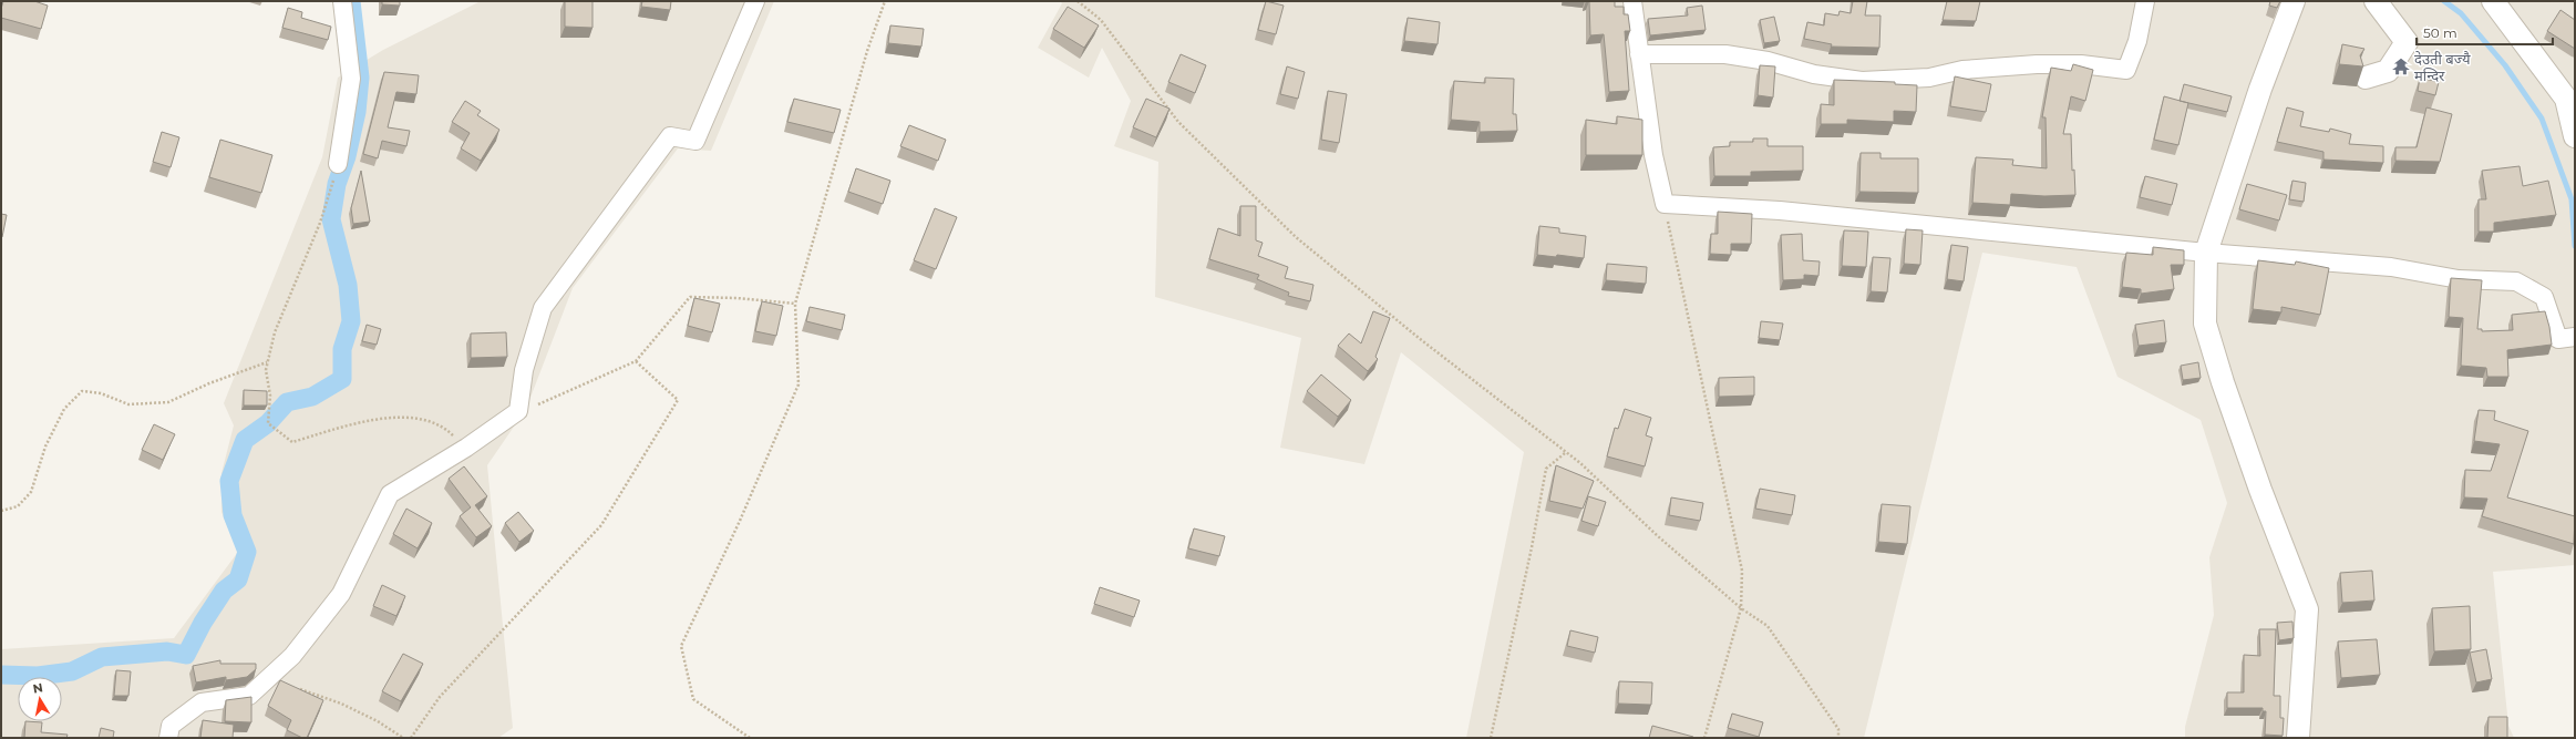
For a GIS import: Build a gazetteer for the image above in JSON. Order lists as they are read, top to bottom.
{
  "places": {
    "temple": ["देउती बज्यै मन्दिर"]
  },
  "scale_bar": "50 m",
  "north": "top"
}
